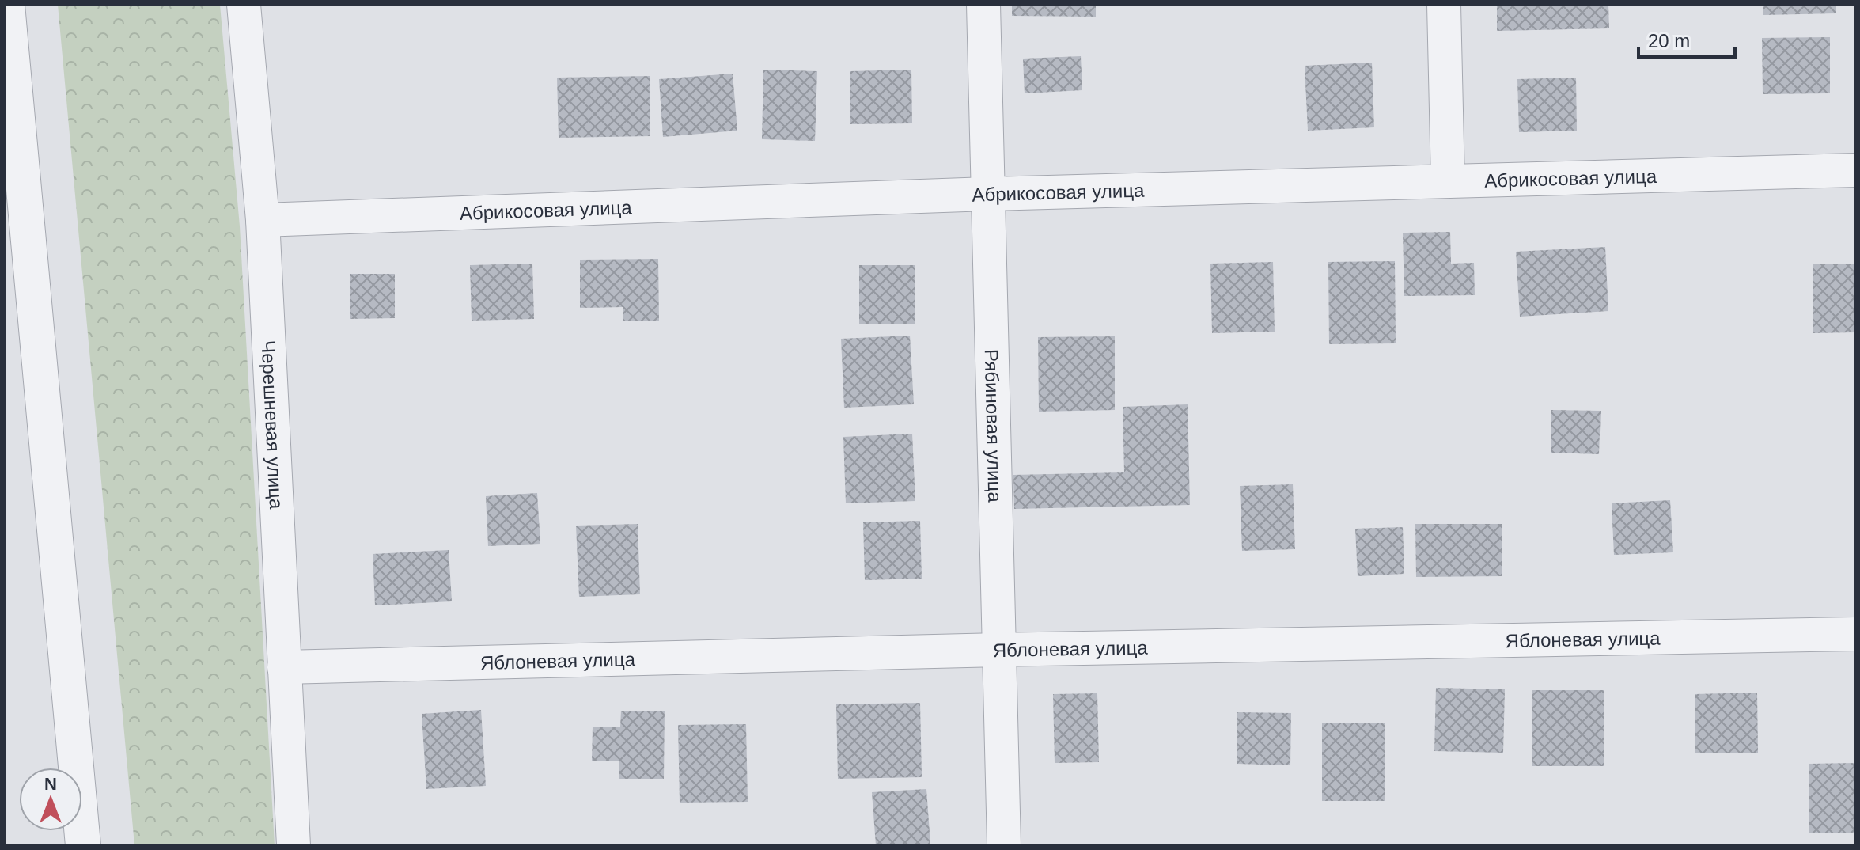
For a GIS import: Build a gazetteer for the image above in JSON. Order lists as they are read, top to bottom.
{
  "streets": {
    "street": [
      "Абрикосовая улица",
      "Черешневая улица",
      "Рябиновая улица",
      "Яблоневая улица"
    ]
  },
  "crossings": [
    ["Абрикосовая улица", "Черешневая улица"],
    ["Абрикосовая улица", "Рябиновая улица"],
    ["Черешневая улица", "Яблоневая улица"],
    ["Рябиновая улица", "Яблоневая улица"]
  ],
  "scale_bar": "20 m",
  "north": "top"
}
